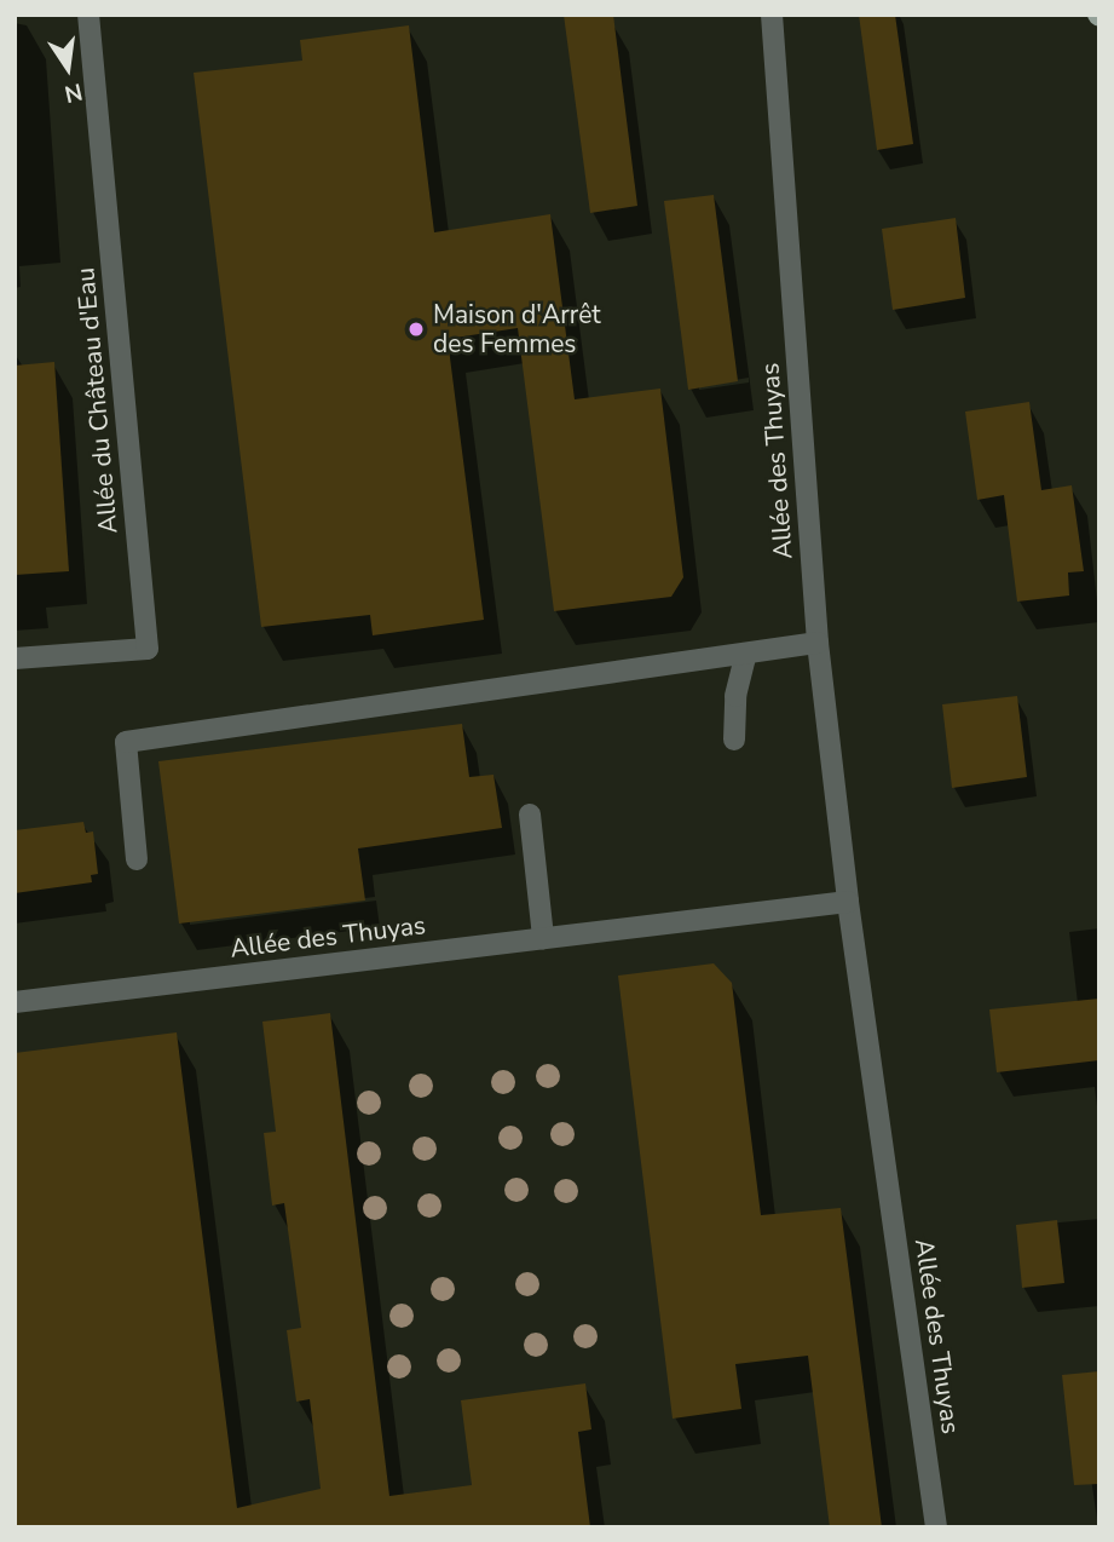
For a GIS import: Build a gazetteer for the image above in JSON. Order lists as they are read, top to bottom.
{
  "streets": {
    "lane": ["Allée du Château d'Eau", "Allée des Thuyas"]
  },
  "places": ["Maison d'Arrêt des Femmes"],
  "north": "bottom"
}
